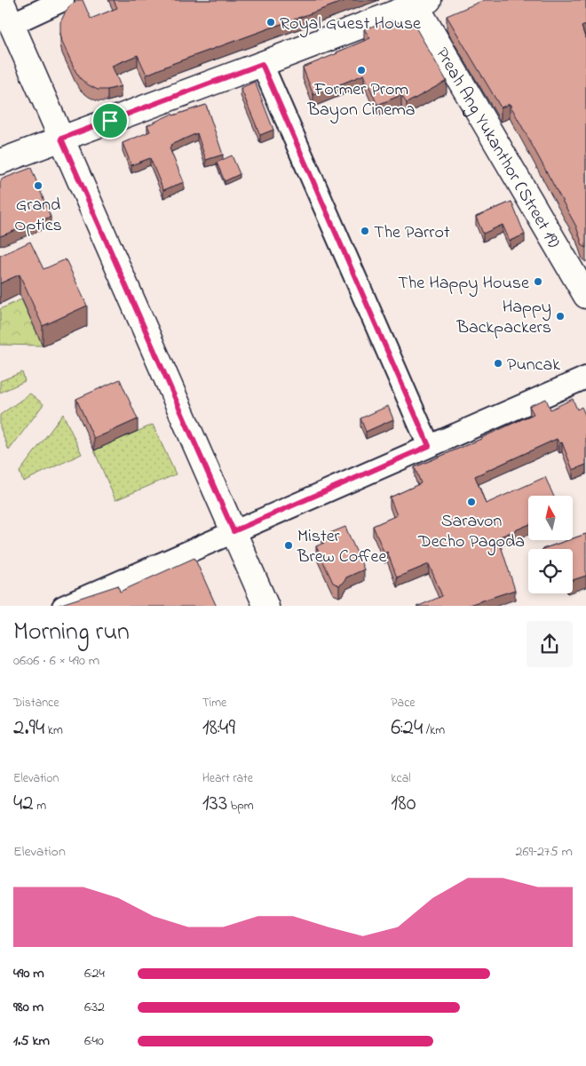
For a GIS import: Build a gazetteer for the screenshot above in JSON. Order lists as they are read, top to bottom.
{
  "streets": {
    "street": ["Preah Ang Yukanthor (Street 19)"]
  },
  "places": [
    "Royal Guest House",
    "Former Prom Bayon Cinema",
    "Grand Optics",
    "The Parrot",
    "The Happy House",
    "Happy Backpackers",
    "Puncak",
    "Saravon Decho Pagoda",
    "Mister Brew Coffee"
  ],
  "north": "top",
  "page": {
    "heading": ["Morning run", "06:06 · 6 × 490 m"],
    "stats": [
      ["Distance", "2.94 km"],
      ["Time", "18:49"],
      ["Pace", "6:24 /km"],
      ["Elevation", "42 m"],
      ["Heart rate", "133 bpm"],
      ["kcal", "180"]
    ],
    "chart": ["Elevation", "269–275 m"],
    "list": [
      {
        "name": "490 m",
        "note": "6:24"
      },
      {
        "name": "980 m",
        "note": "6:32"
      },
      {
        "name": "1.5 km",
        "note": "6:40"
      }
    ]
  }
}
